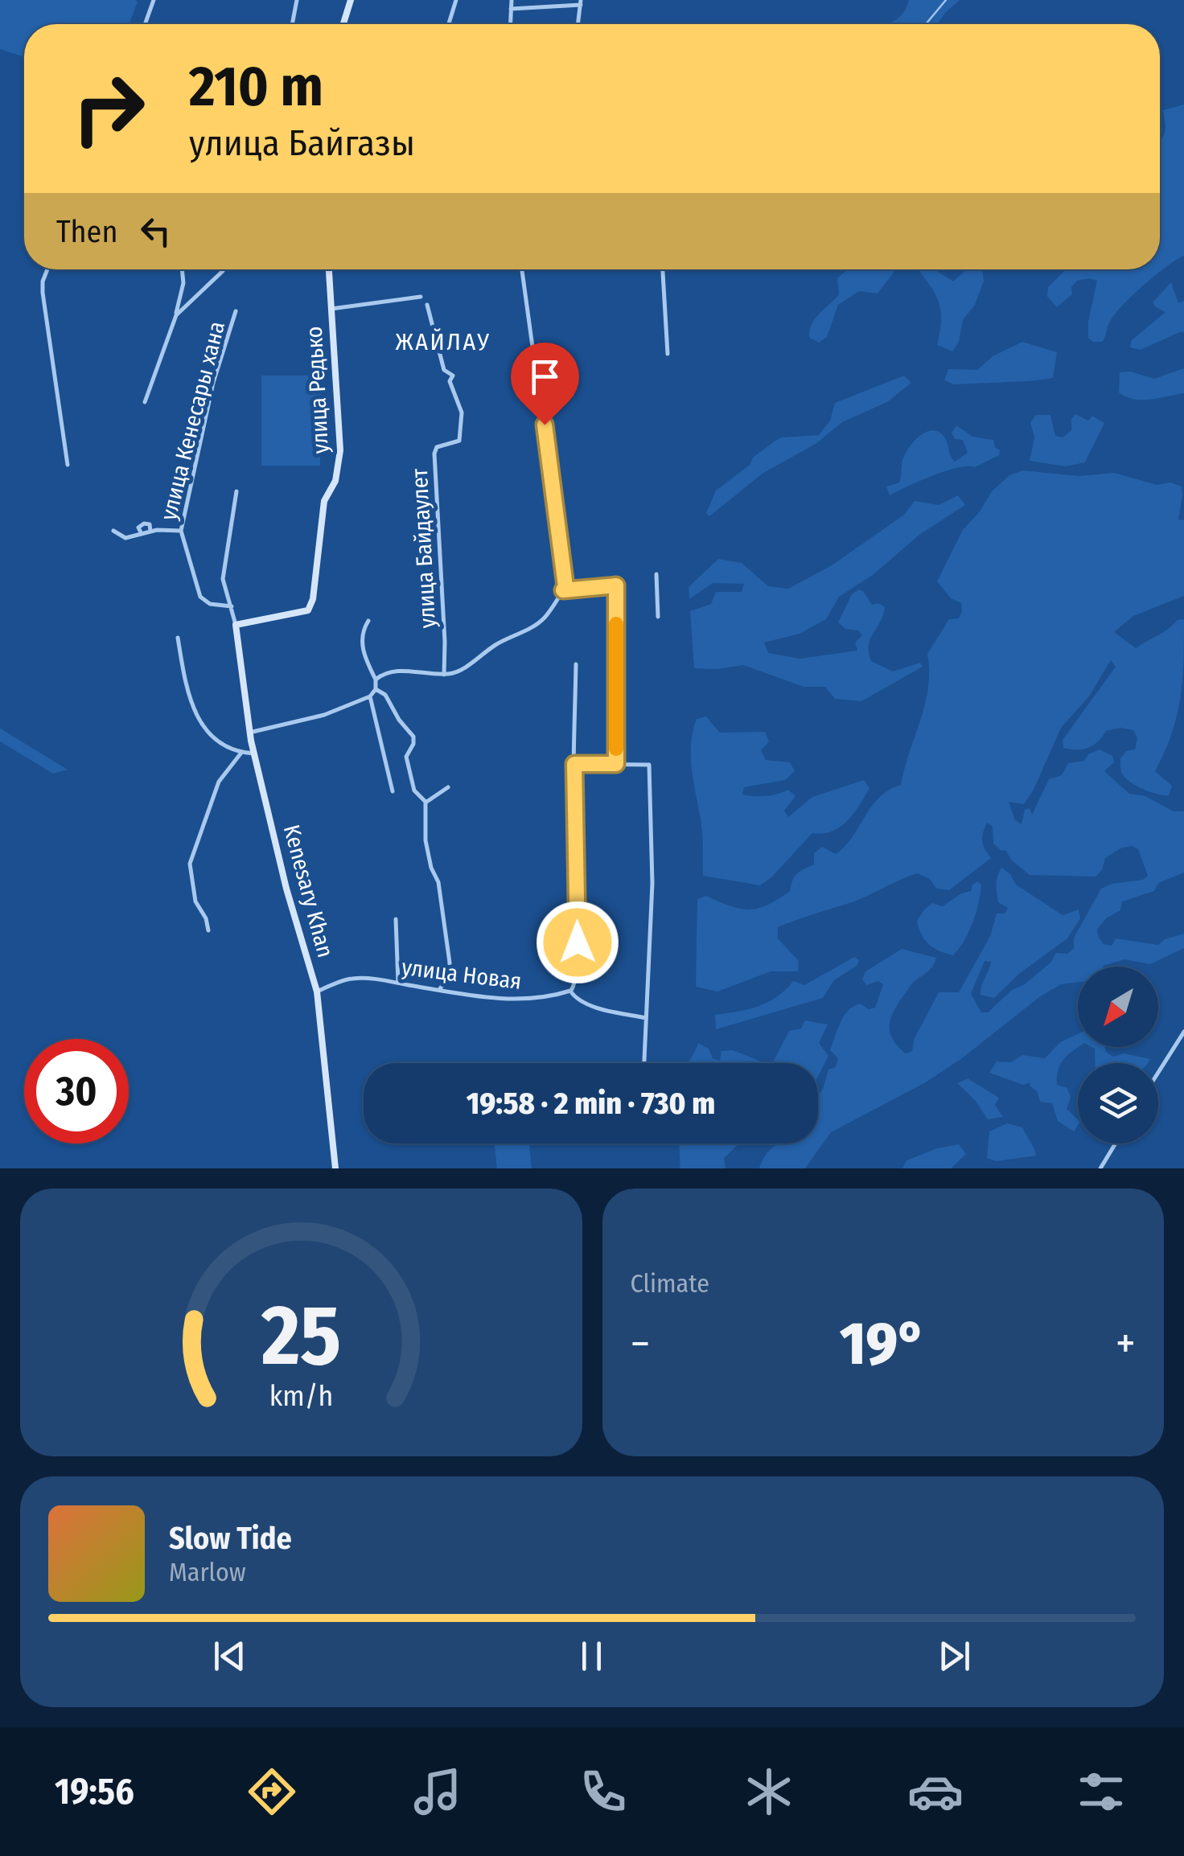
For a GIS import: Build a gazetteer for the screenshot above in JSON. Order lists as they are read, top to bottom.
{
  "streets": {
    "street": [
      "улица Редько",
      "улица Кенесары хана",
      "улица Байдаулет",
      "Kenesary Khan",
      "улица Новая"
    ]
  },
  "crossings": [
    ["улица Редько", "Kenesary Khan"],
    ["Kenesary Khan", "улица Новая"]
  ],
  "districts": ["ЖАЙЛАУ"],
  "north": "bottom left",
  "page": {
    "turn": ["210 m", "улица Байгазы"],
    "then": "Then",
    "limit": "30",
    "trip": "19:58 · 2 min · 730 m",
    "tile": "Climate",
    "heat": ["−", "19°", "+"],
    "song": ["Slow Tide", "Marlow"],
    "tabs": "19:56",
    "gauge": ["25", "km/h"]
  }
}
